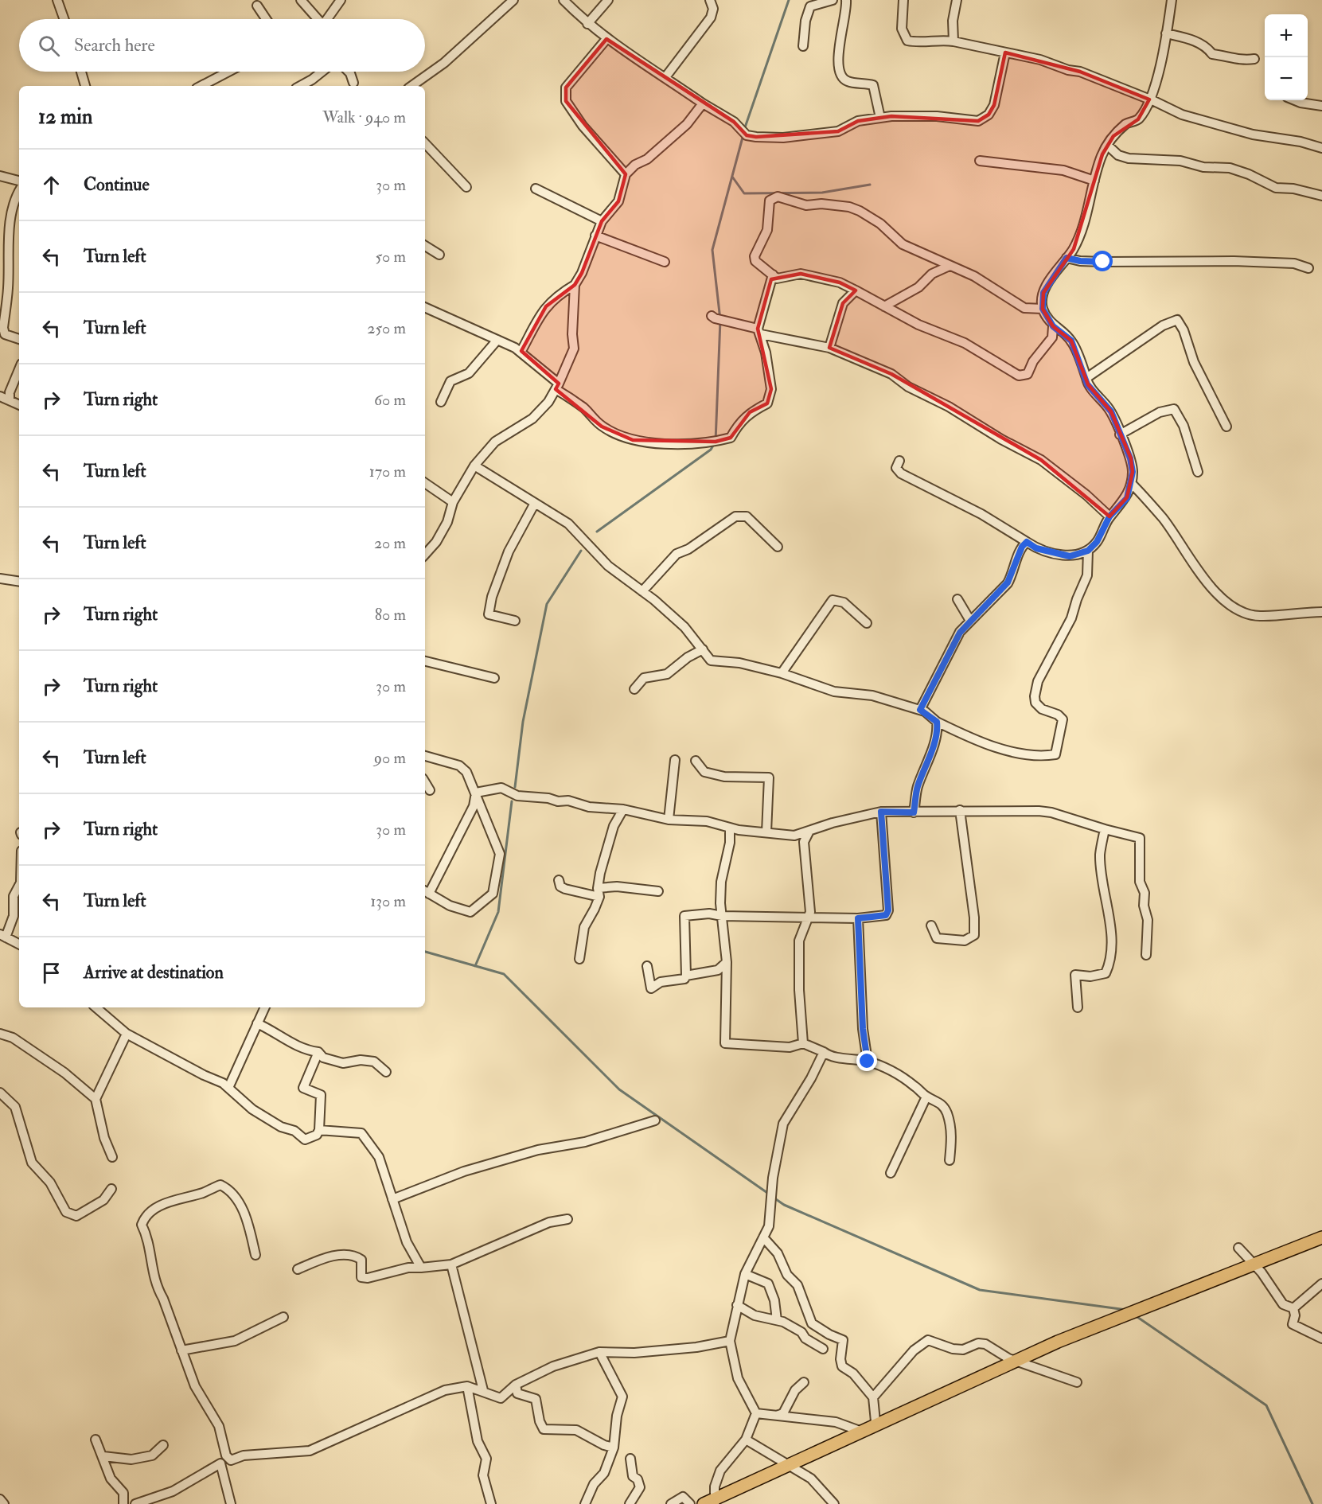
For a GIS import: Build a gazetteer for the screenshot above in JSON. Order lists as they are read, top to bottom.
{
  "page": {
    "map_buttons": ["+", "−"],
    "search": "Search here",
    "heading": ["12 min", "Walk · 940 m"],
    "list": [
      ["Continue", "30 m"],
      ["Turn left", "50 m"],
      ["Turn left", "250 m"],
      ["Turn right", "60 m"],
      ["Turn left", "170 m"],
      ["Turn left", "20 m"],
      ["Turn right", "80 m"],
      ["Turn right", "30 m"],
      ["Turn left", "90 m"],
      ["Turn right", "30 m"],
      ["Turn left", "130 m"],
      "Arrive at destination"
    ]
  }
}
